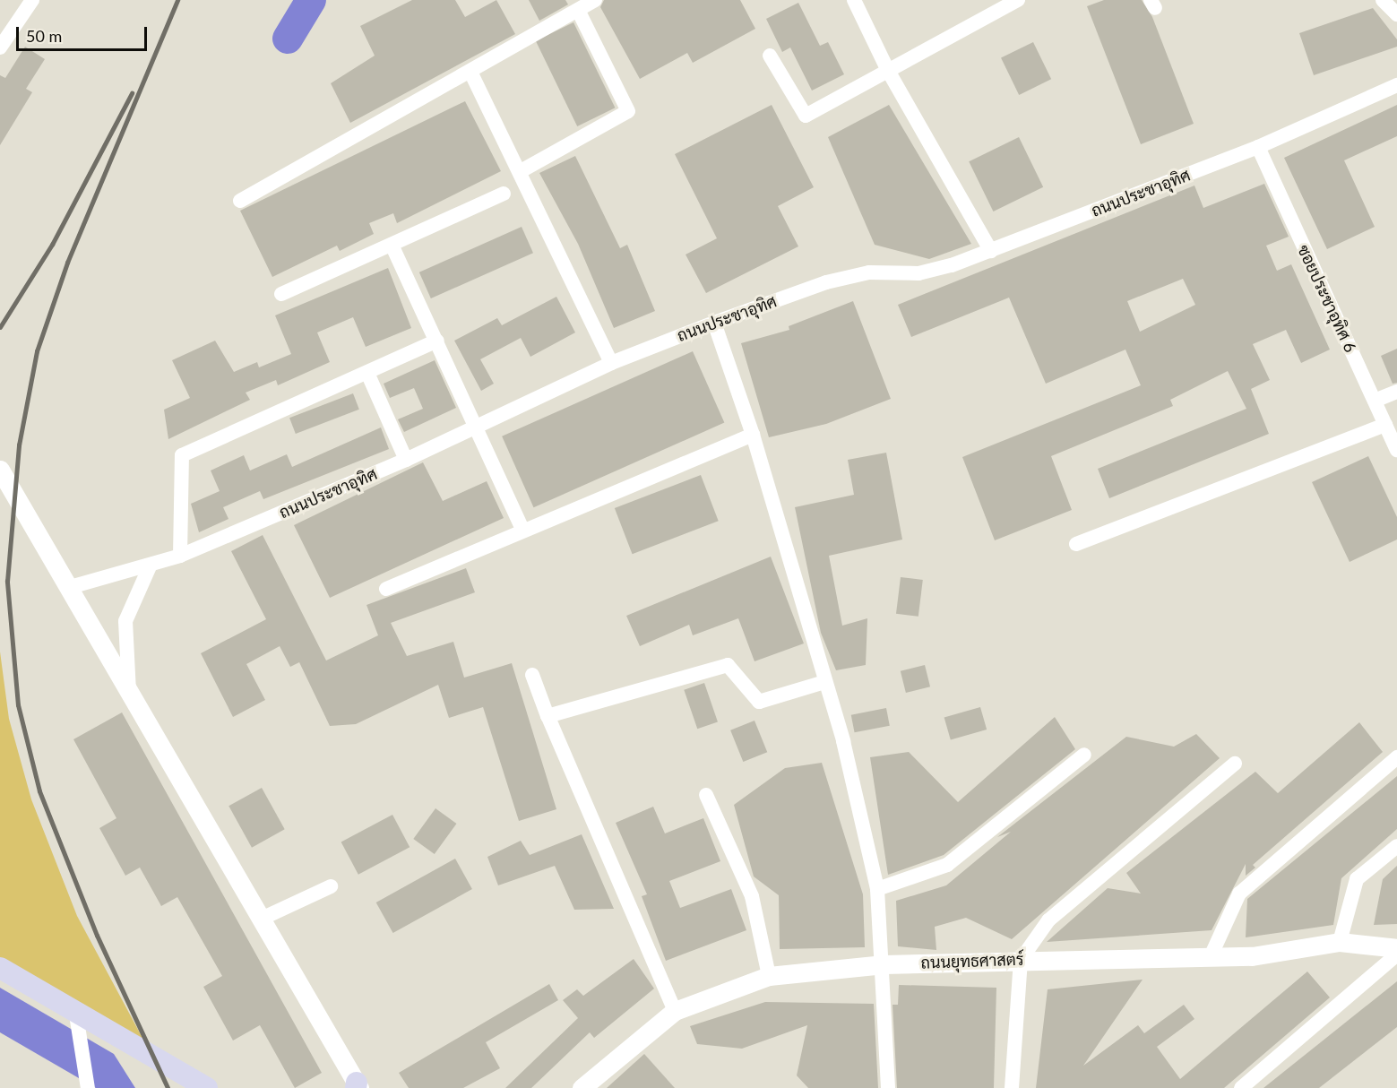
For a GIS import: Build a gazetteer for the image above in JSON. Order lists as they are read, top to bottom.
{
  "streets": {
    "street": ["ถนนประชาอุทิศ", "ซอยประชาอุทิศ 6", "ถนนยุทธศาสตร์"]
  },
  "crossings": [
    ["ถนนประชาอุทิศ", "ซอยประชาอุทิศ 6"]
  ],
  "scale_bar": "50 m"
}
